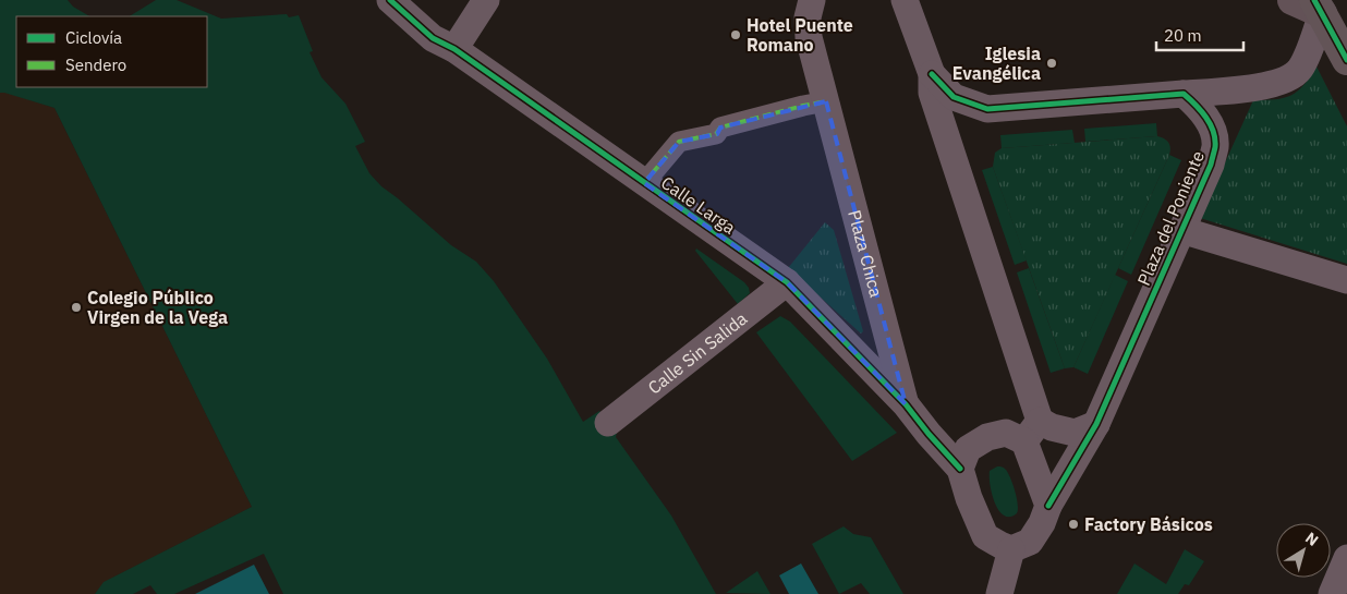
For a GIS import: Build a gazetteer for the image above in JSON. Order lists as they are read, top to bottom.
{
  "streets": {
    "street": [
      "Calle Larga",
      "Plaza del Poniente",
      "Plaza Chica",
      "Calle Sin Salida"
    ]
  },
  "crossings": [
    ["Calle Larga", "Plaza del Poniente"],
    ["Calle Larga", "Plaza Chica"],
    ["Calle Larga", "Calle Sin Salida"]
  ],
  "places": [
    "Hotel Puente Romano",
    "Iglesia Evangélica",
    "Colegio Público Virgen de la Vega",
    "Factory Básicos"
  ],
  "legend": ["Ciclovía", "Sendero"],
  "scale_bar": "20 m",
  "north": "top right"
}
